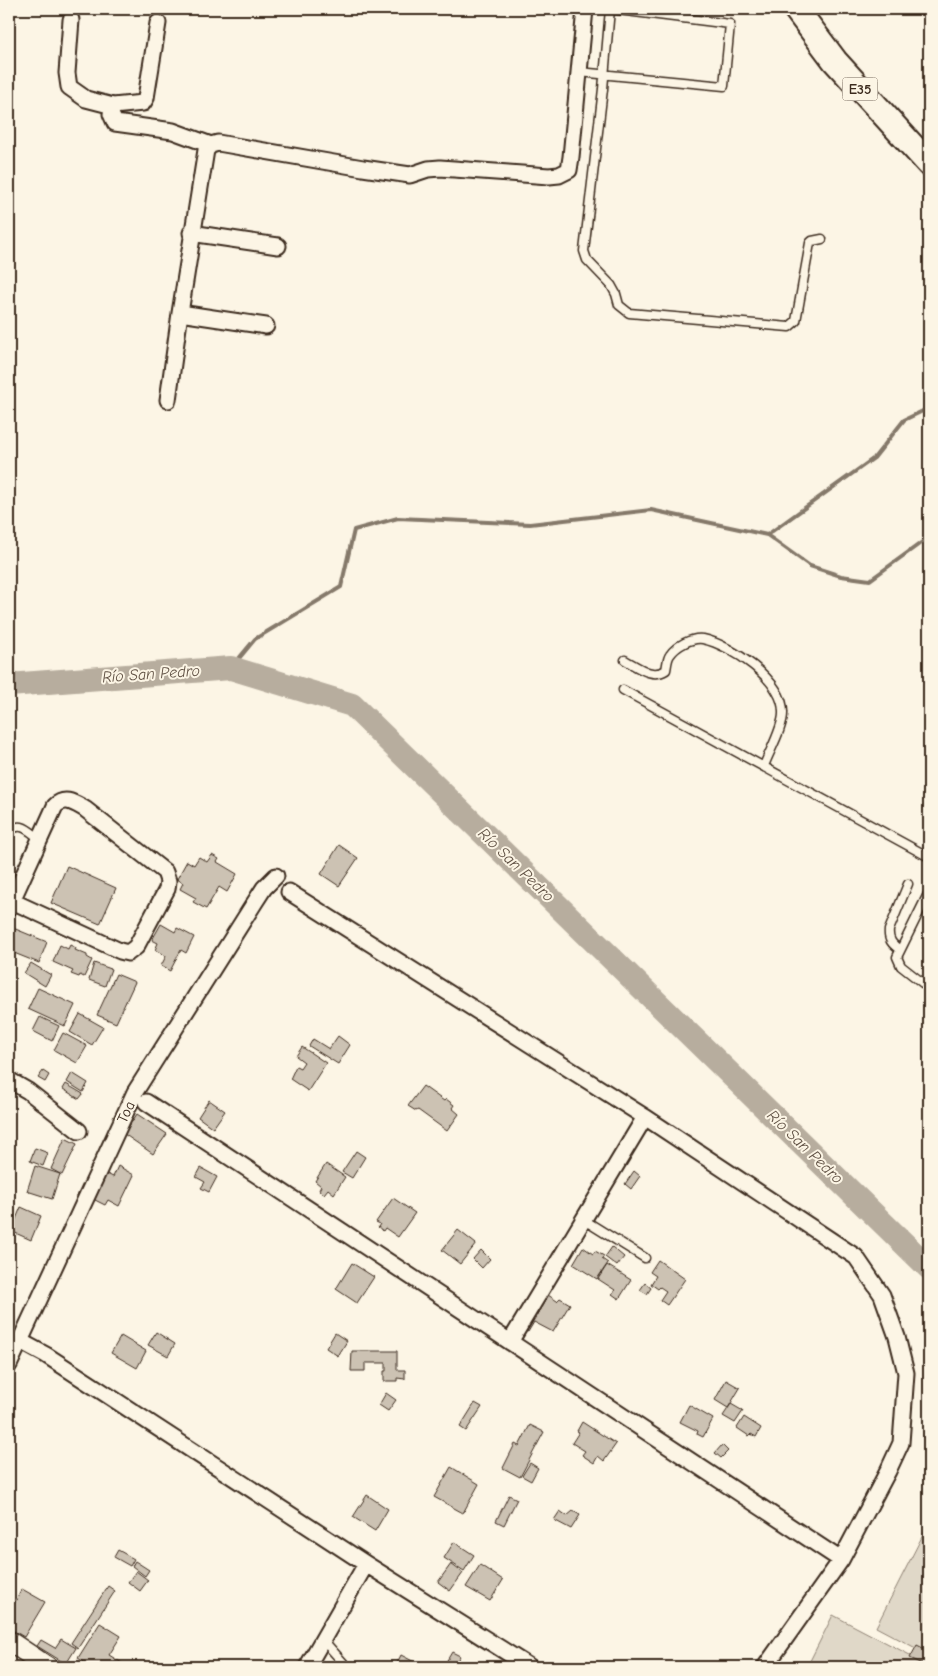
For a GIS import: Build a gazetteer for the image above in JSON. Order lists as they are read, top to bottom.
{
  "streets": {
    "highway": ["E35"],
    "street": ["Toa"]
  },
  "water": ["Río San Pedro"]
}
